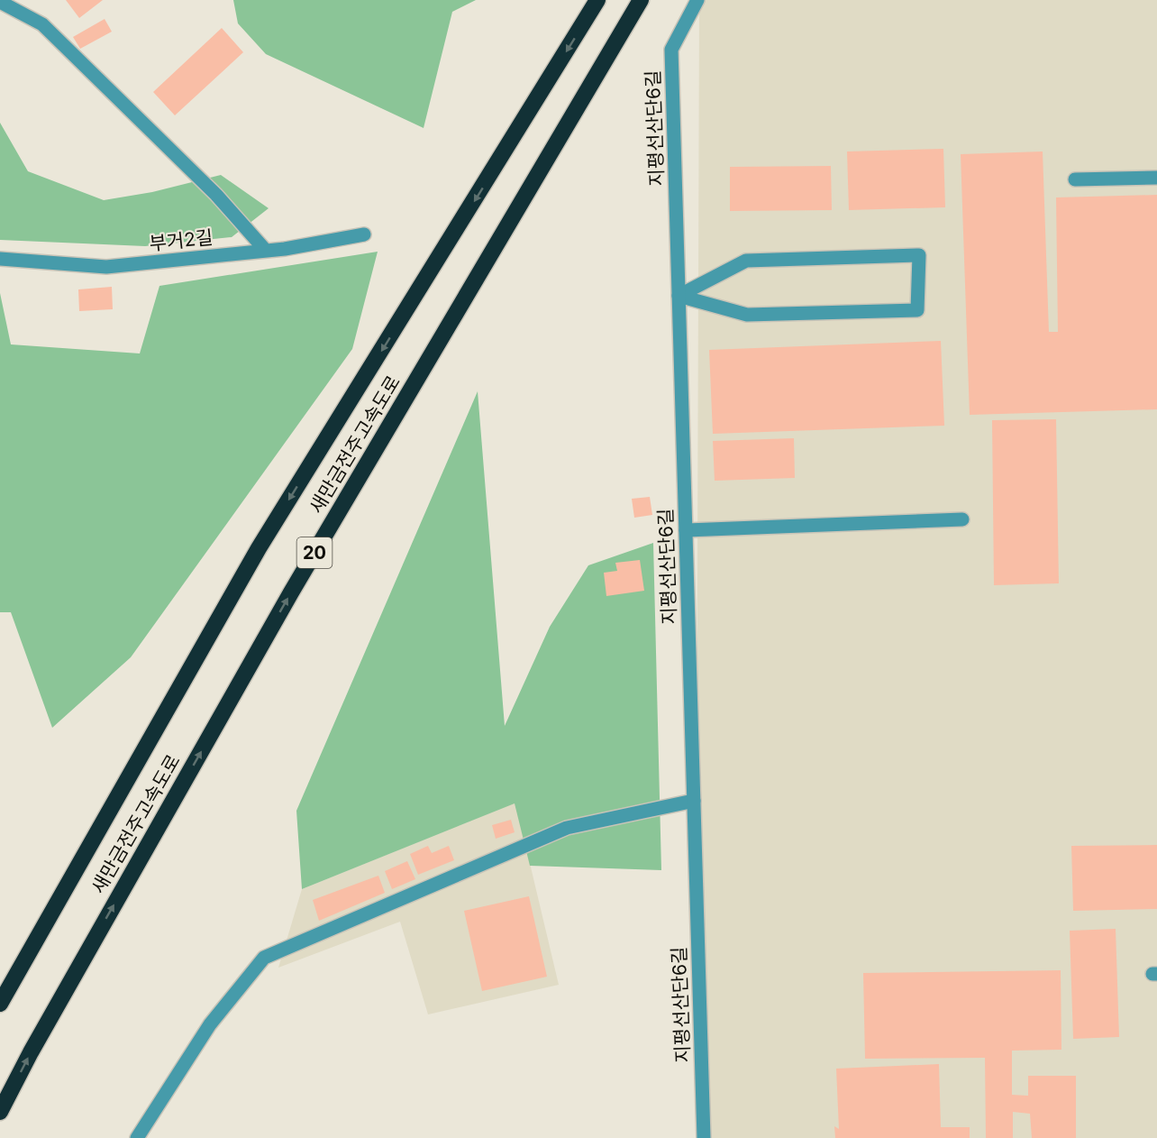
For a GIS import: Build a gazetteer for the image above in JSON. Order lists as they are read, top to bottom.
{
  "streets": {
    "highway": ["새만금전주고속도로", "20"],
    "street": ["지평선산단6길", "부거2길"]
  }
}
